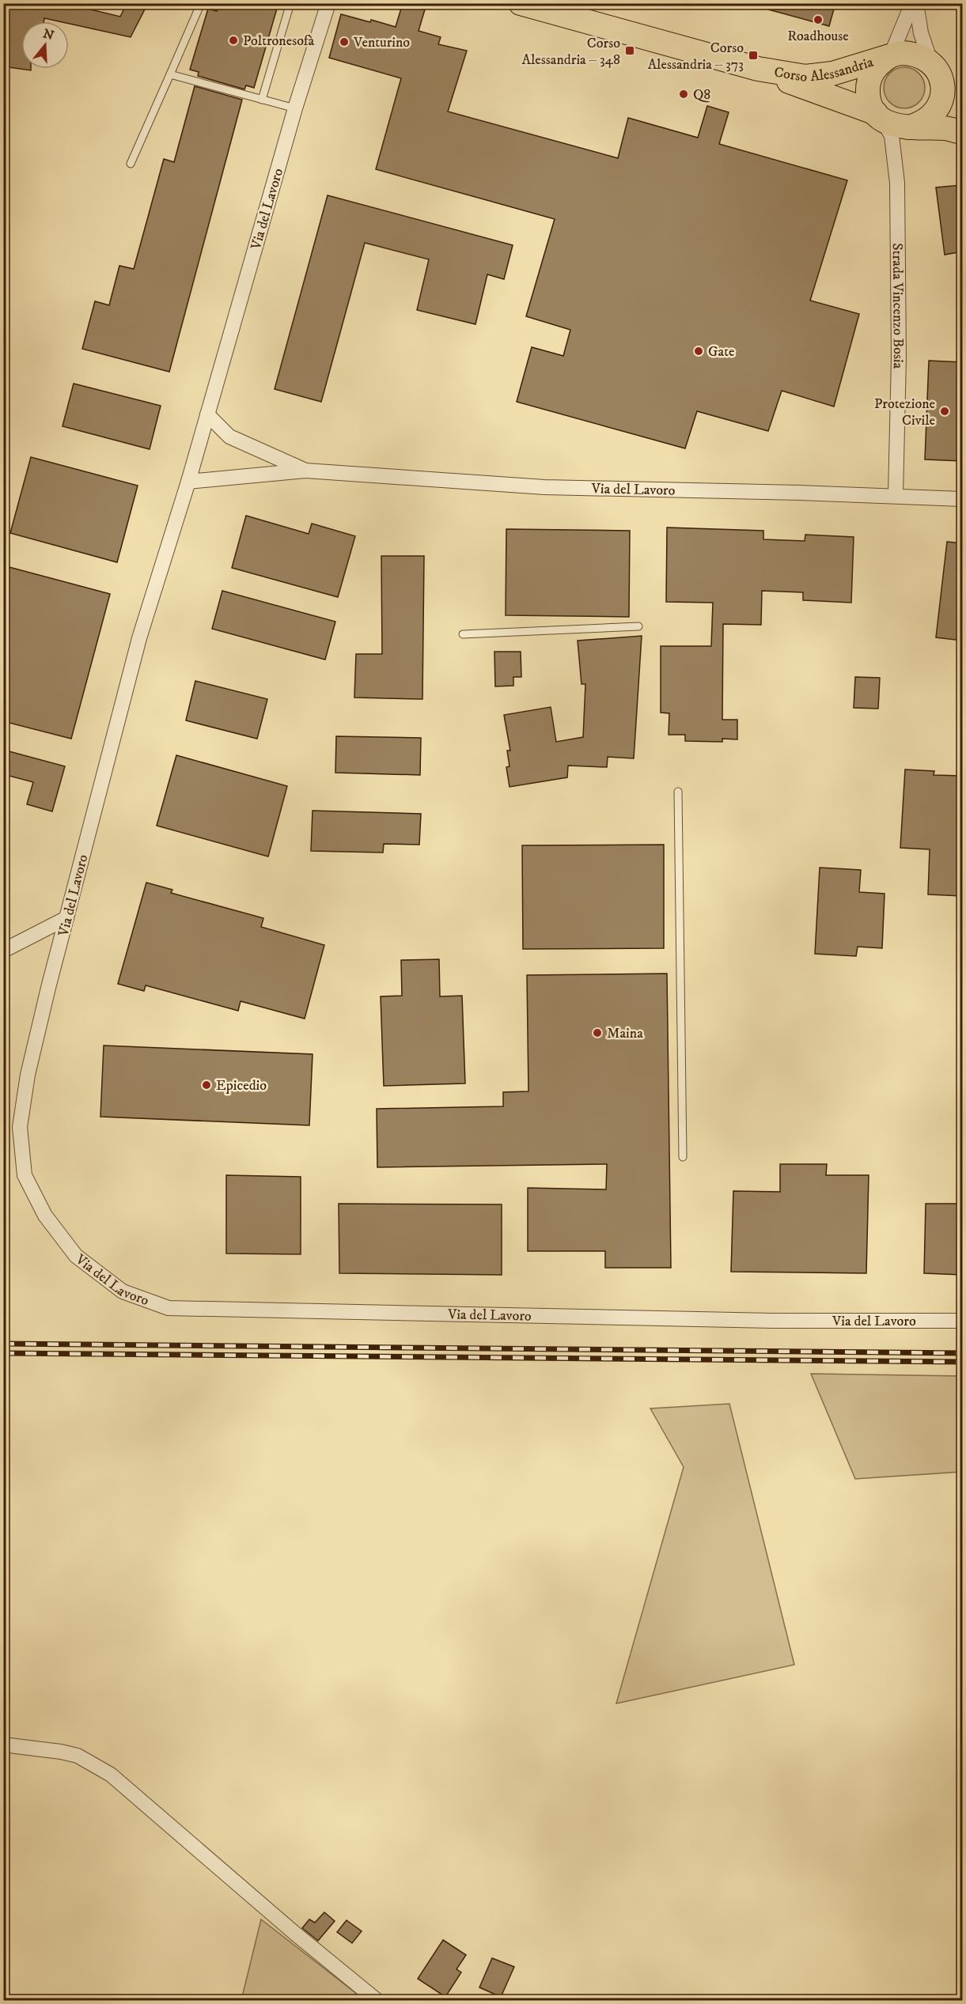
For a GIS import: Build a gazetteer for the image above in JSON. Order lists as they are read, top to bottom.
{
  "streets": {
    "main road": ["Corso Alessandria"],
    "street": ["Via del Lavoro", "Strada Vincenzo Bosia"]
  },
  "crossings": [
    ["Corso Alessandria", "Strada Vincenzo Bosia"],
    ["Via del Lavoro", "Strada Vincenzo Bosia"]
  ],
  "places": {
    "other": [
      "Roadhouse",
      "Poltronesofà",
      "Venturino",
      "Q8",
      "Gate",
      "Protezione Civile",
      "Maina",
      "Epicedio"
    ],
    "transit": ["Corso Alessandria – 348", "Corso Alessandria – 373"]
  },
  "north": "top"
}
